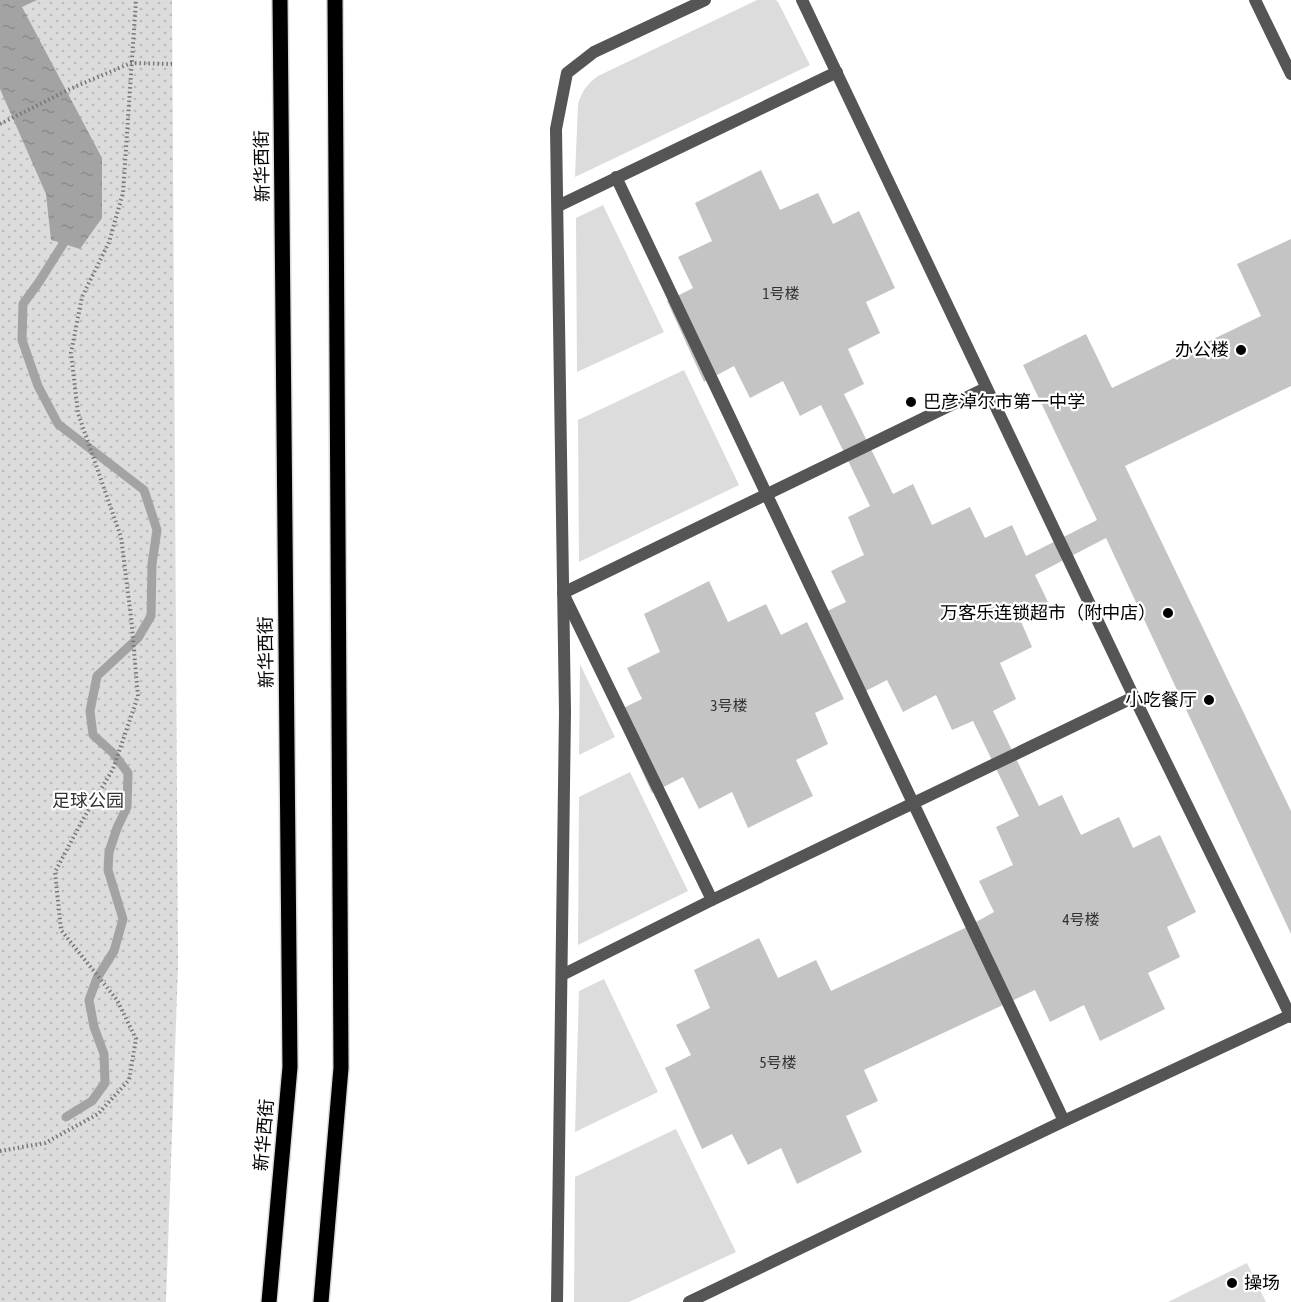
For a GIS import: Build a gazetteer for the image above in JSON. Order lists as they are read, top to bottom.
{
  "streets": {
    "main road": ["新华西街"]
  },
  "parks": ["足球公园"],
  "places": [
    "办公楼",
    "巴彦淖尔市第一中学",
    "万客乐连锁超市（附中店）",
    "小吃餐厅",
    "操场"
  ],
  "house_numbers": [
    "1号楼",
    "3号楼",
    "4号楼",
    "5号楼"
  ]
}
